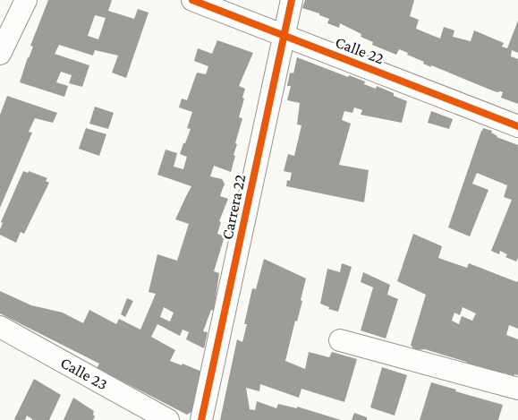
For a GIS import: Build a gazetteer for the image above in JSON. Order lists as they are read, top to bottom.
{
  "streets": {
    "street": ["Calle 22", "Carrera 22", "Calle 23"]
  },
  "crossings": [
    ["Calle 22", "Carrera 22"]
  ]
}
